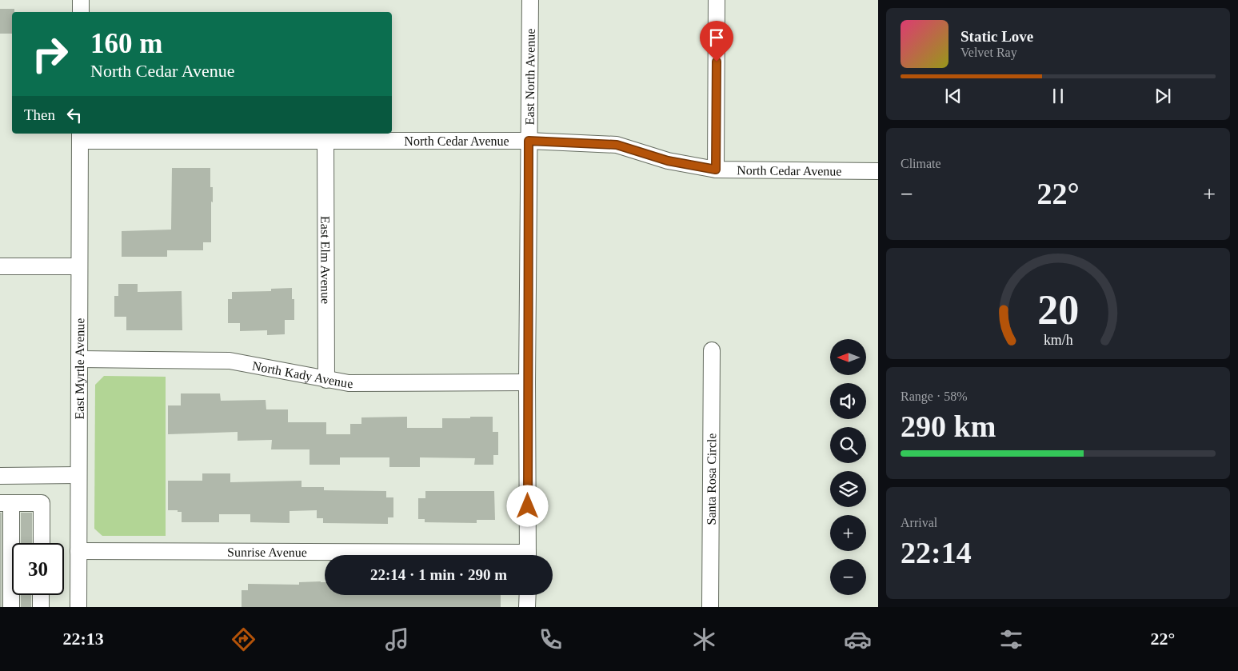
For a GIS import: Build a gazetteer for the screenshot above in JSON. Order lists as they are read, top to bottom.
{
  "streets": {
    "street": [
      "East North Avenue",
      "North Cedar Avenue",
      "East Elm Avenue",
      "East Myrtle Avenue",
      "North Kady Avenue",
      "Santa Rosa Circle",
      "Sunrise Avenue"
    ]
  },
  "crossings": [
    ["East North Avenue", "North Cedar Avenue"],
    ["East North Avenue", "North Kady Avenue"],
    ["North Cedar Avenue", "East Elm Avenue"],
    ["North Cedar Avenue", "East Myrtle Avenue"],
    ["East Elm Avenue", "North Kady Avenue"],
    ["East Myrtle Avenue", "North Kady Avenue"],
    ["East Myrtle Avenue", "Sunrise Avenue"]
  ],
  "north": "left",
  "page": {
    "turn": ["160 m", "North Cedar Avenue"],
    "song": ["Static Love", "Velvet Ray"],
    "then": "Then",
    "tile": [
      "Climate",
      ["Range · 58%", "290 km"],
      ["Arrival", "22:14"]
    ],
    "heat": ["−", "22°", "+"],
    "map_buttons": ["+", "−"],
    "limit": "30",
    "trip": "22:14 · 1 min · 290 m",
    "tabs": ["22:13", "22°"],
    "gauge": ["20", "km/h"]
  }
}
